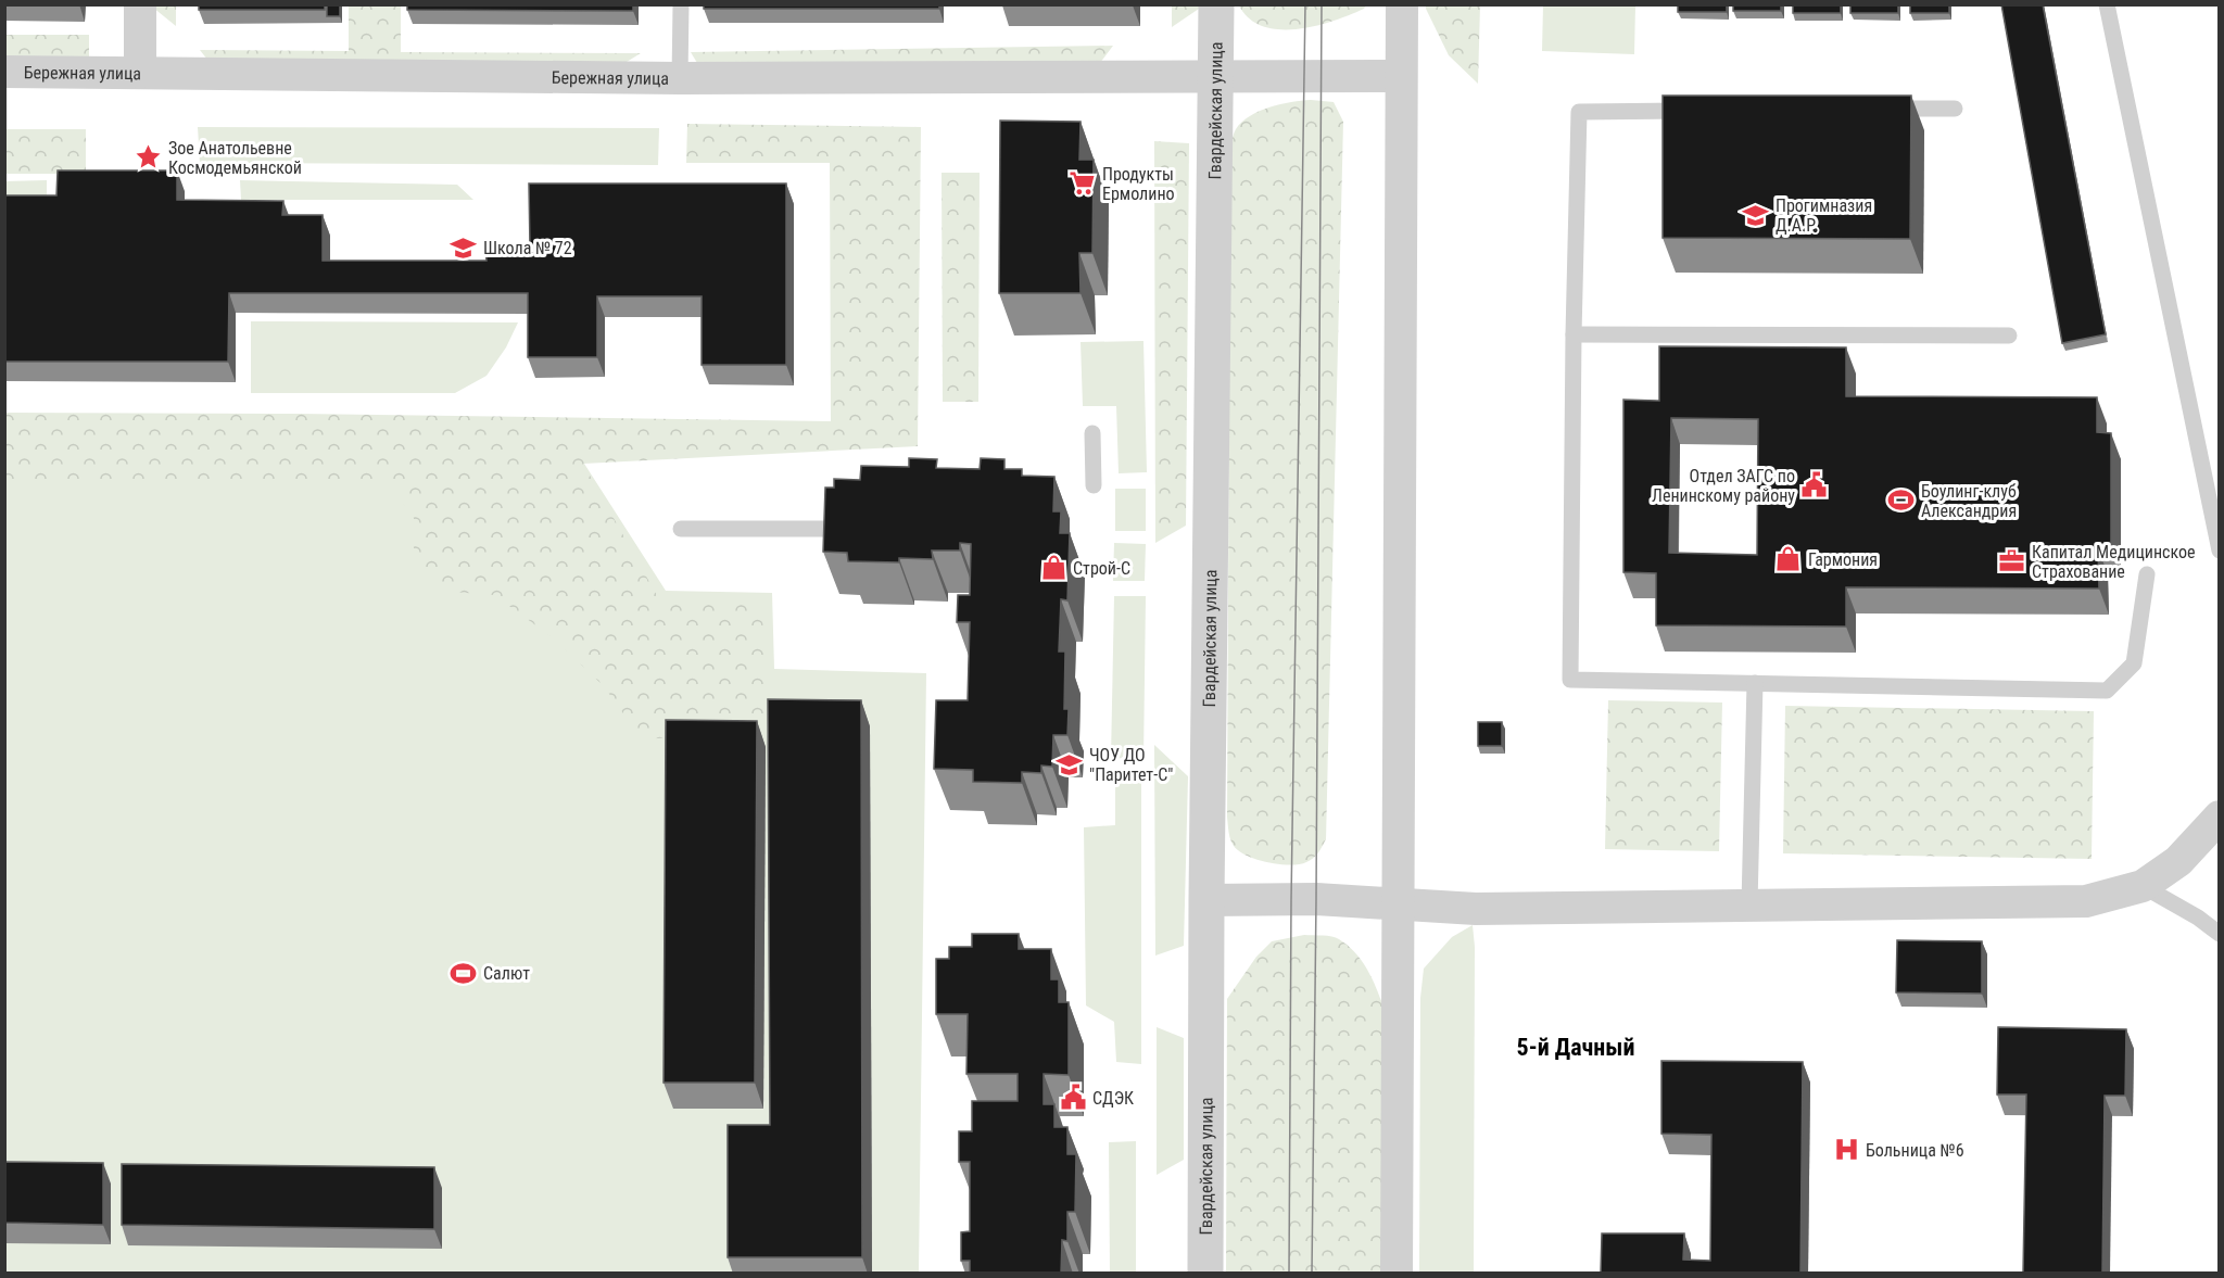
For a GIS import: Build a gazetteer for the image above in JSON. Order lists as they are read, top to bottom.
{
  "streets": {
    "street": ["Бережная улица", "Гвардейская улица"]
  },
  "crossings": [
    ["Бережная улица", "Гвардейская улица"]
  ],
  "districts": ["5-й Дачный"],
  "places": {
    "place": ["Зое Анатольевне Космодемьянской"],
    "supermarket": ["Продукты Ермолино"],
    "school or university": ["Прогимназия Д.А.Р.", "Школа № 72", "ЧОУ ДО \"Паритет-С\""],
    "public building": ["Отдел ЗАГС по Ленинскому району", "СДЭК"],
    "sports": ["Боулинг-клуб Александрия", "Салют"],
    "shop": ["Гармония", "Строй-С"],
    "office": ["Капитал Медицинское Страхование"],
    "hospital": ["Больница №6"]
  }
}
